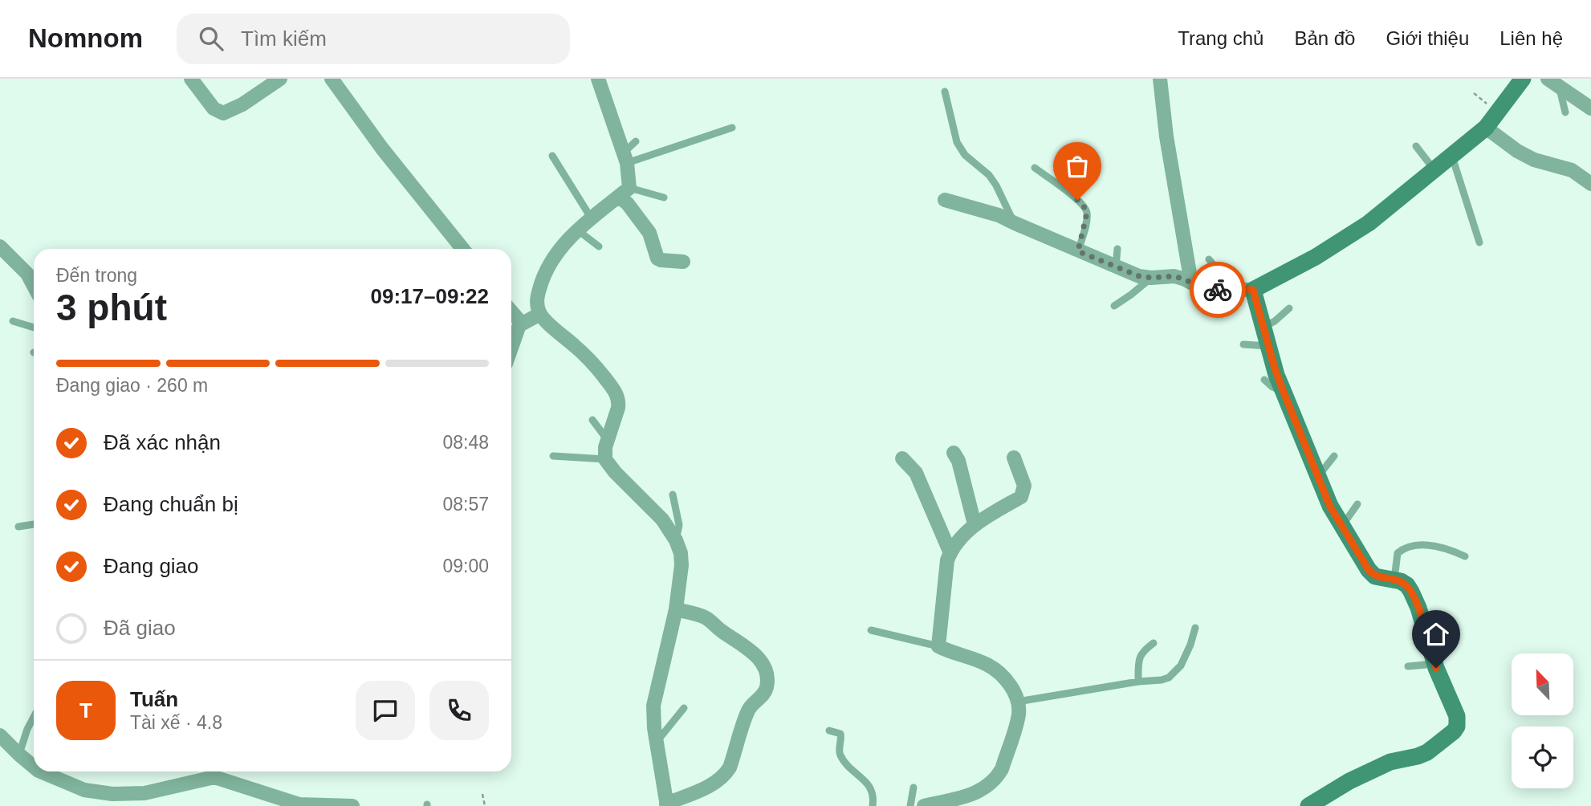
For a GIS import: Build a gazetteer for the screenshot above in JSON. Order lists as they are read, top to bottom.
{
  "north": "top left",
  "page": {
    "header": "Nomnom",
    "search": "Tìm kiếm",
    "nav": [
      "Trang chủ",
      "Bản đồ",
      "Giới thiệu",
      "Liên hệ"
    ],
    "heading": ["3 phút", "Đến trong", "09:17–09:22"],
    "panel": ["Tuấn", "Tài xế · 4.8"],
    "bar": "Đang giao · 260 m",
    "list": [
      ["Đã xác nhận", "08:48"],
      ["Đang chuẩn bị", "08:57"],
      ["Đang giao", "09:00"],
      "Đã giao"
    ],
    "round": "T"
  }
}
